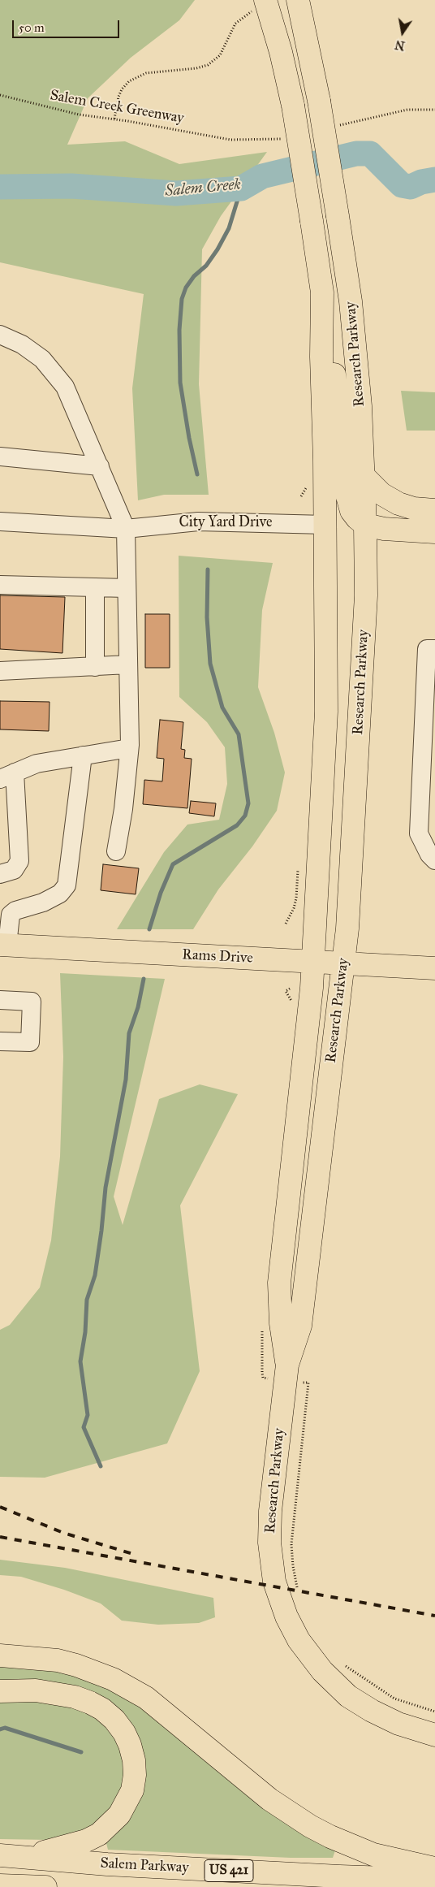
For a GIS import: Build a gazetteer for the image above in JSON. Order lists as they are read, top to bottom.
{
  "streets": {
    "main road": [
      "Research Parkway",
      "Rams Drive",
      "Salem Parkway",
      "US 421"
    ],
    "street": ["City Yard Drive"],
    "path": ["Salem Creek Greenway"]
  },
  "crossings": [
    ["Research Parkway", "City Yard Drive"],
    ["Research Parkway", "Rams Drive"]
  ],
  "water": ["Salem Creek"],
  "scale_bar": "50 m",
  "north": "bottom"
}
